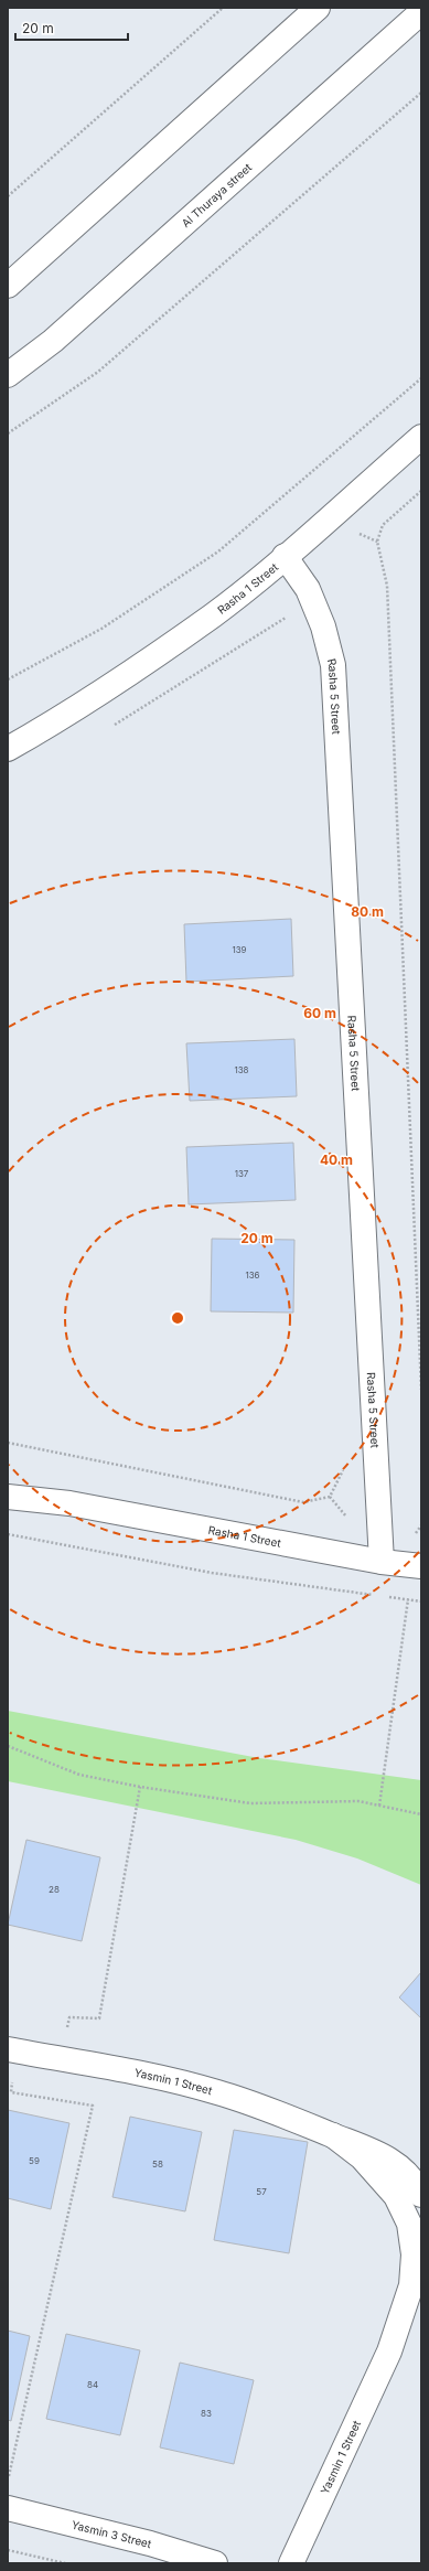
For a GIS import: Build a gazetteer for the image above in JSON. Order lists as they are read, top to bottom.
{
  "streets": {
    "street": [
      "Al Thuraya street",
      "Rasha 1 Street",
      "Rasha 5 Street",
      "Yasmin 1 Street",
      "Yasmin 3 Street"
    ]
  },
  "crossings": [
    ["Rasha 1 Street", "Rasha 5 Street"]
  ],
  "house_numbers": [
    "139",
    "138",
    "137",
    "136",
    "28",
    "59",
    "58",
    "57",
    "84",
    "83"
  ],
  "scale_bar": "20 m",
  "rings": [
    "80 m",
    "60 m",
    "40 m",
    "20 m"
  ]
}
